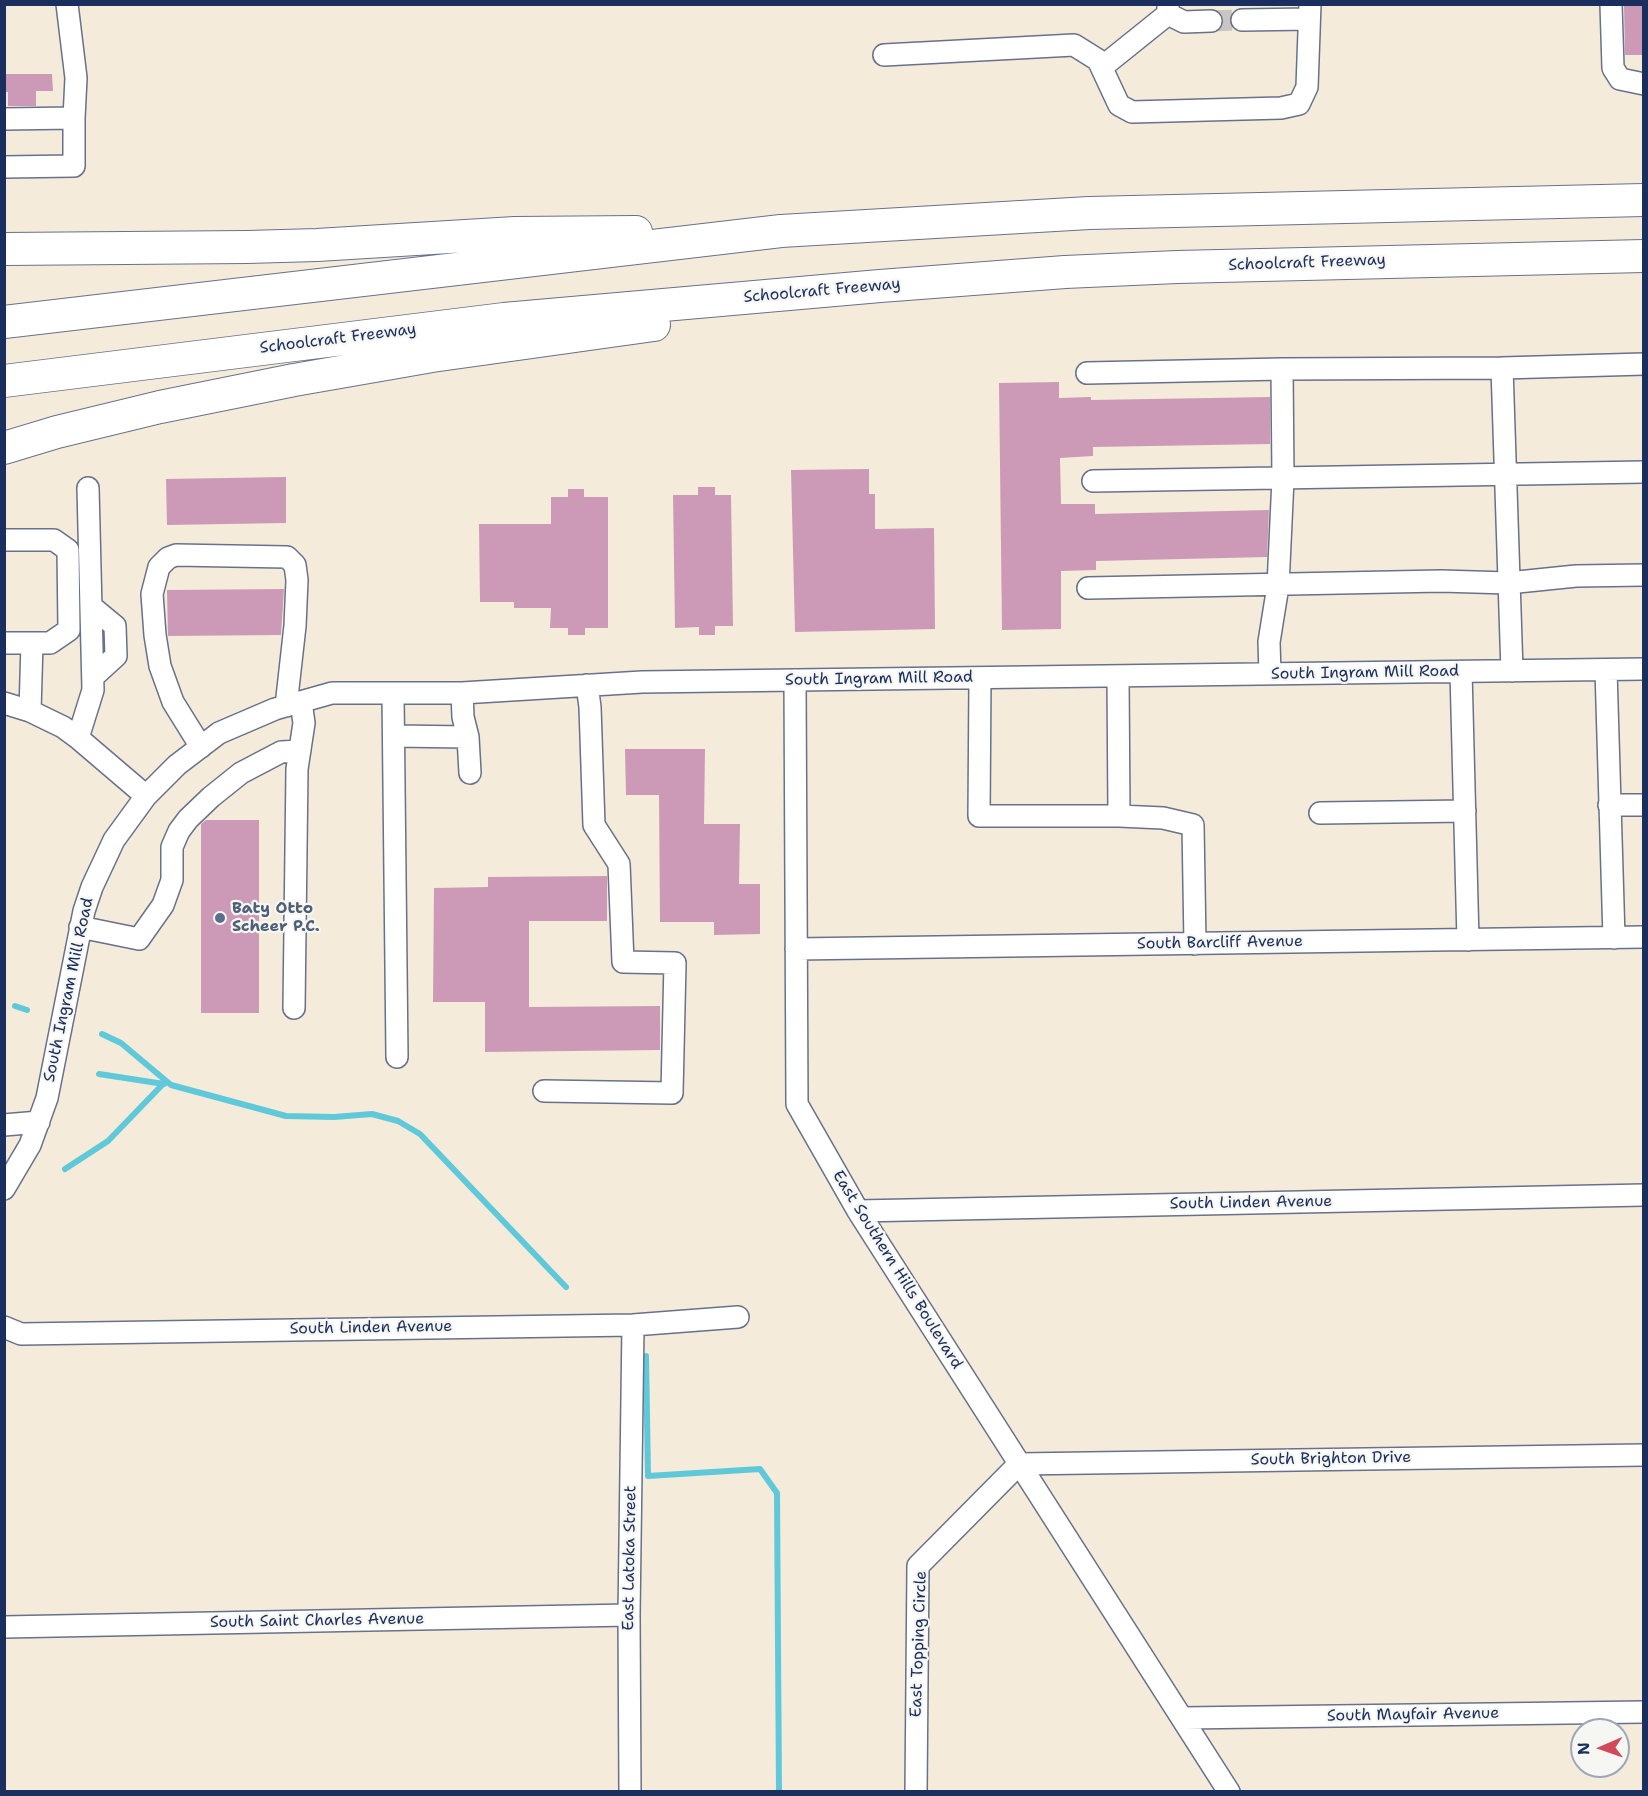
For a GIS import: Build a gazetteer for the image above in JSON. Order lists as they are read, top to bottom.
{
  "streets": {
    "highway": ["Schoolcraft Freeway"],
    "street": [
      "South Ingram Mill Road",
      "South Barcliff Avenue",
      "South Linden Avenue",
      "East Southern Hills Boulevard",
      "South Brighton Drive",
      "East Latoka Street",
      "South Saint Charles Avenue",
      "East Topping Circle",
      "South Mayfair Avenue"
    ]
  },
  "crossings": [
    ["South Ingram Mill Road", "East Southern Hills Boulevard"],
    ["South Barcliff Avenue", "East Southern Hills Boulevard"],
    ["South Linden Avenue", "East Southern Hills Boulevard"],
    ["South Linden Avenue", "East Latoka Street"],
    ["East Southern Hills Boulevard", "South Brighton Drive"],
    ["East Southern Hills Boulevard", "East Topping Circle"],
    ["East Southern Hills Boulevard", "South Mayfair Avenue"],
    ["South Brighton Drive", "East Topping Circle"],
    ["East Latoka Street", "South Saint Charles Avenue"]
  ],
  "places": ["Baty Otto Scheer P.C."],
  "north": "left"
}
